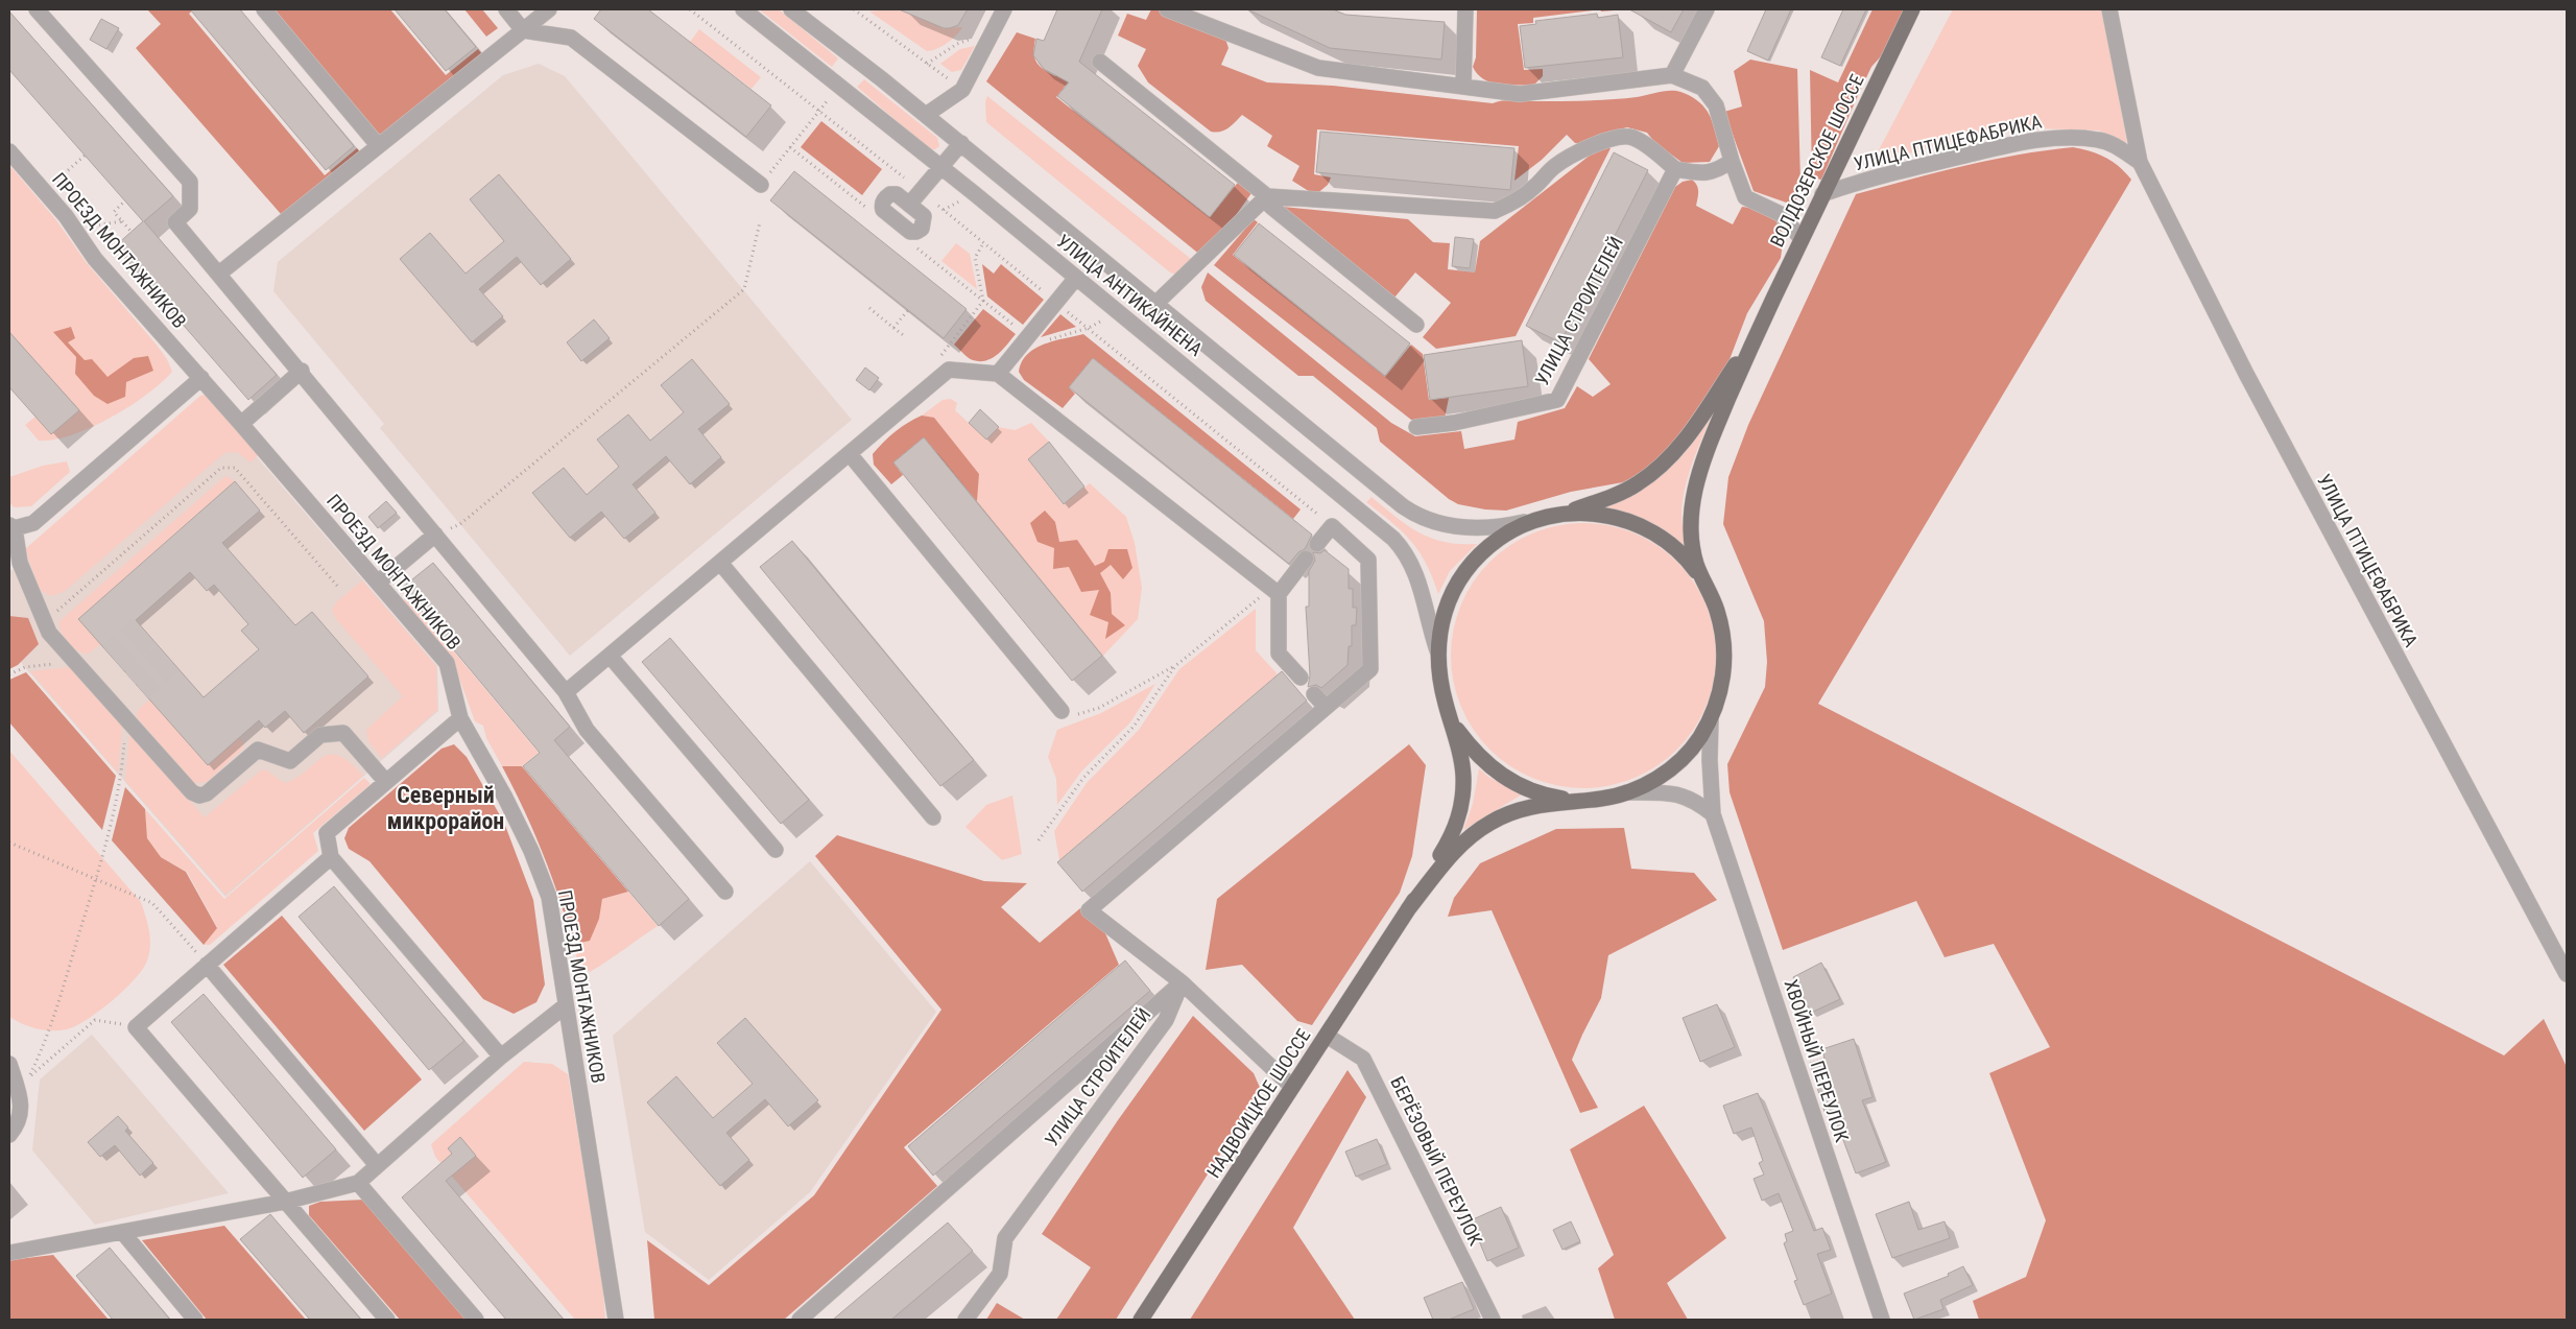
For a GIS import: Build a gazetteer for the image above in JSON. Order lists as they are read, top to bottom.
{
  "streets": {
    "main road": ["ВОЛДОЗЕРСКОЕ ШОССЕ", "НАДВОИЦКОЕ ШОССЕ"],
    "street": [
      "УЛИЦА ПТИЦЕФАБРИКА",
      "ПРОЕЗД МОНТАЖНИКОВ",
      "УЛИЦА АНТИКАЙНЕНА",
      "УЛИЦА СТРОИТЕЛЕЙ",
      "ХВОЙНЫЙ ПЕРЕУЛОК",
      "БЕРЁЗОВЫЙ ПЕРЕУЛОК"
    ]
  },
  "crossings": [
    ["УЛИЦА ПТИЦЕФАБРИКА", "ВОЛДОЗЕРСКОЕ ШОССЕ"],
    ["НАДВОИЦКОЕ ШОССЕ", "БЕРЁЗОВЫЙ ПЕРЕУЛОК"]
  ],
  "districts": ["Северный микрорайон"]
}
